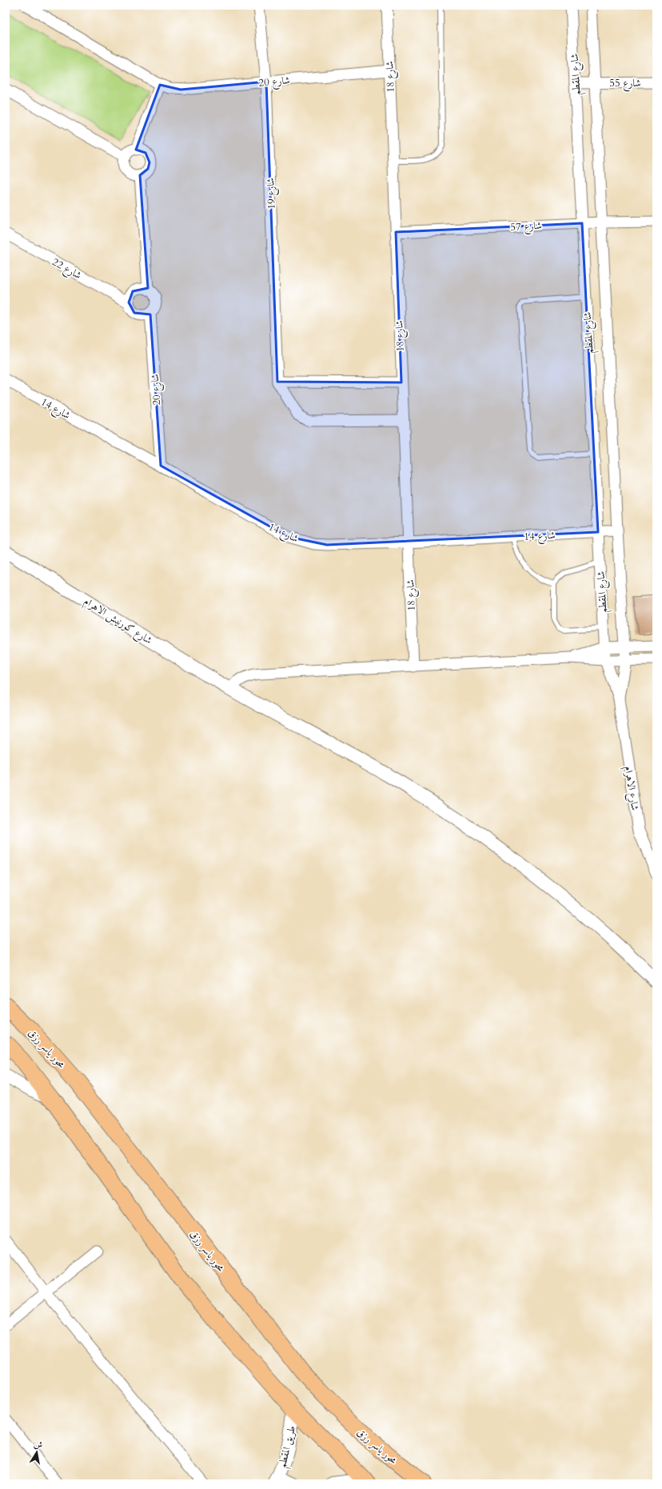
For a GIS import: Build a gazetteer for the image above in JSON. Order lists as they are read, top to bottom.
{
  "streets": {
    "main road": ["محور ياسر رزق"],
    "street": [
      "شارع المقطم",
      "شارع 18",
      "شارع 20",
      "شارع 55",
      "شارع 19",
      "شارع 57",
      "شارع 22",
      "شارع 14",
      "شارع كورنيش الاهرام",
      "شارع الاهرام",
      "طريق المقطم"
    ]
  },
  "crossings": [
    ["شارع المقطم", "شارع 55"],
    ["شارع المقطم", "شارع 57"],
    ["شارع المقطم", "شارع 14"],
    ["شارع المقطم", "شارع الاهرام"],
    ["شارع 18", "شارع 20"],
    ["شارع 18", "شارع 19"],
    ["شارع 18", "شارع 57"],
    ["شارع 18", "شارع 14"],
    ["شارع 20", "شارع 19"],
    ["شارع 20", "شارع 22"],
    ["شارع 20", "شارع 14"]
  ],
  "north": "top"
}
